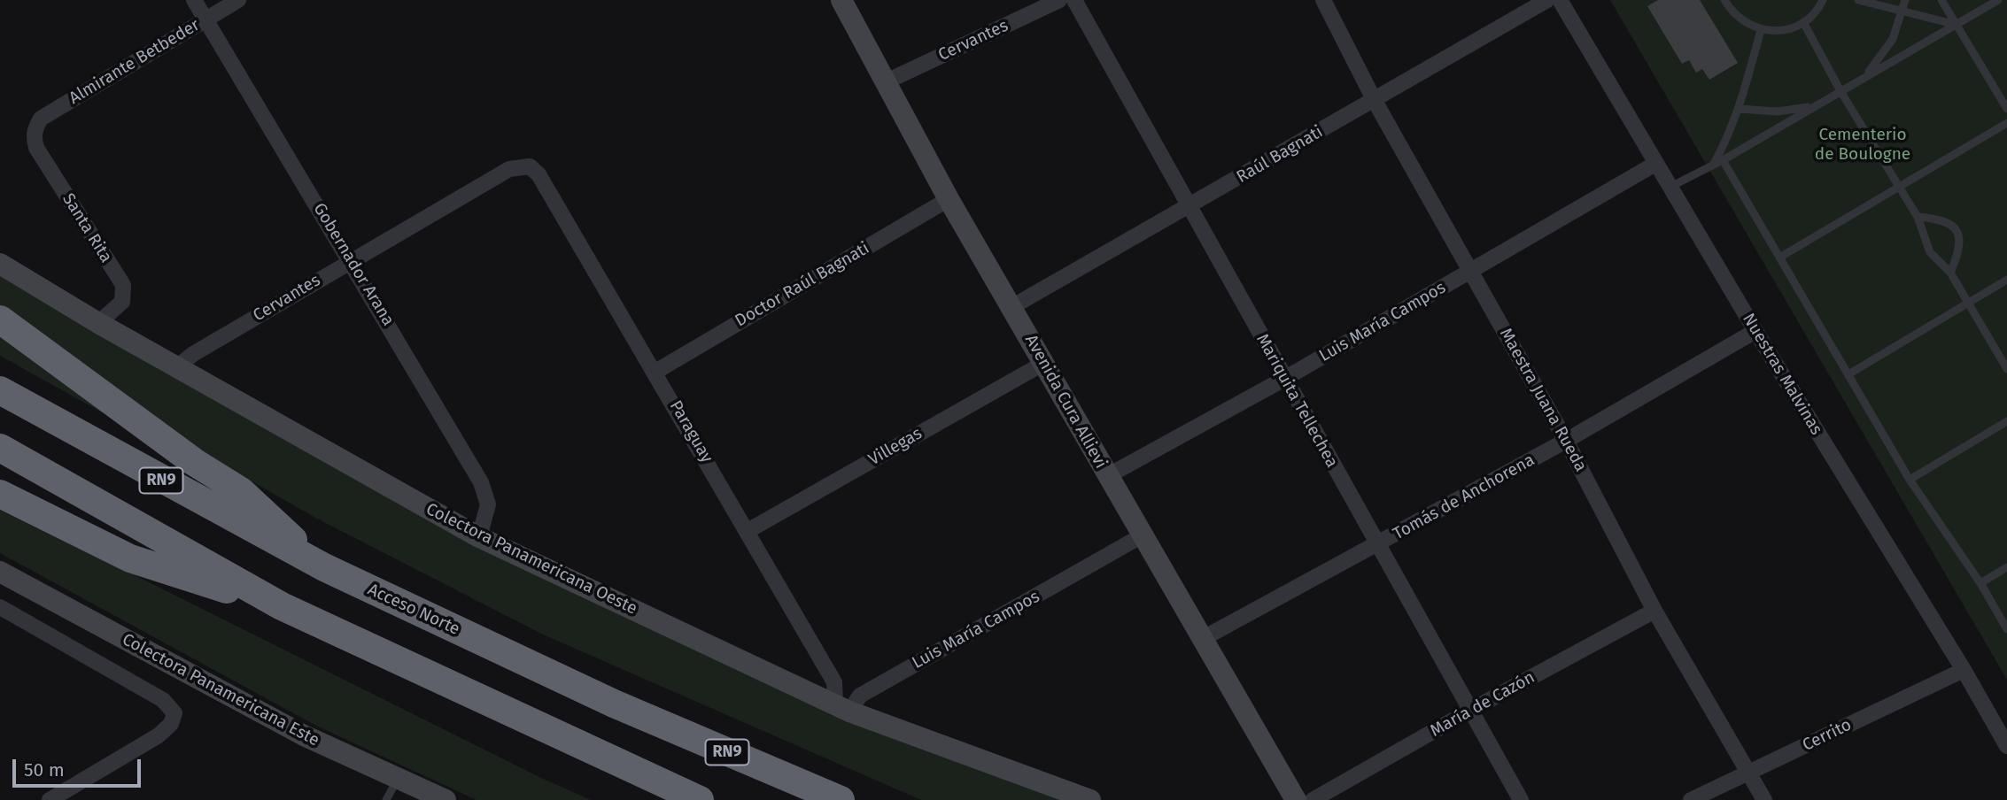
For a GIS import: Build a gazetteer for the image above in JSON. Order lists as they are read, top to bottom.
{
  "streets": {
    "highway": ["RN9", "Acceso Norte"],
    "street": [
      "Cervantes",
      "Almirante Betbeder",
      "Raúl Bagnati",
      "Santa Rita",
      "Gobernador Arana",
      "Doctor Raúl Bagnati",
      "Luis María Campos",
      "Nuestras Malvinas",
      "Maestra Juana Rueda",
      "Mariquita Tellechea",
      "Avenida Cura Allievi",
      "Paraguay",
      "Villegas",
      "Tomás de Anchorena",
      "Colectora Panamericana Oeste",
      "Colectora Panamericana Este",
      "María de Cazón",
      "Cerrito"
    ]
  },
  "crossings": [
    ["Cervantes", "Gobernador Arana"],
    ["Cervantes", "Avenida Cura Allievi"],
    ["Cervantes", "Paraguay"],
    ["Cervantes", "Colectora Panamericana Oeste"],
    ["Almirante Betbeder", "Santa Rita"],
    ["Almirante Betbeder", "Gobernador Arana"],
    ["Raúl Bagnati", "Maestra Juana Rueda"],
    ["Raúl Bagnati", "Mariquita Tellechea"],
    ["Raúl Bagnati", "Avenida Cura Allievi"],
    ["Santa Rita", "Colectora Panamericana Oeste"],
    ["Gobernador Arana", "Colectora Panamericana Oeste"],
    ["Doctor Raúl Bagnati", "Avenida Cura Allievi"],
    ["Doctor Raúl Bagnati", "Paraguay"],
    ["Luis María Campos", "Nuestras Malvinas"],
    ["Luis María Campos", "Maestra Juana Rueda"],
    ["Luis María Campos", "Mariquita Tellechea"],
    ["Luis María Campos", "Avenida Cura Allievi"],
    ["Luis María Campos", "Paraguay"],
    ["Luis María Campos", "Colectora Panamericana Oeste"],
    ["Nuestras Malvinas", "Tomás de Anchorena"],
    ["Nuestras Malvinas", "Cerrito"],
    ["Maestra Juana Rueda", "Tomás de Anchorena"],
    ["Maestra Juana Rueda", "María de Cazón"],
    ["Maestra Juana Rueda", "Cerrito"],
    ["Mariquita Tellechea", "Tomás de Anchorena"],
    ["Mariquita Tellechea", "María de Cazón"],
    ["Avenida Cura Allievi", "Villegas"],
    ["Avenida Cura Allievi", "Tomás de Anchorena"],
    ["Paraguay", "Villegas"],
    ["Paraguay", "Colectora Panamericana Oeste"]
  ],
  "parks": ["Cementerio de Boulogne"],
  "scale_bar": "50 m"
}
